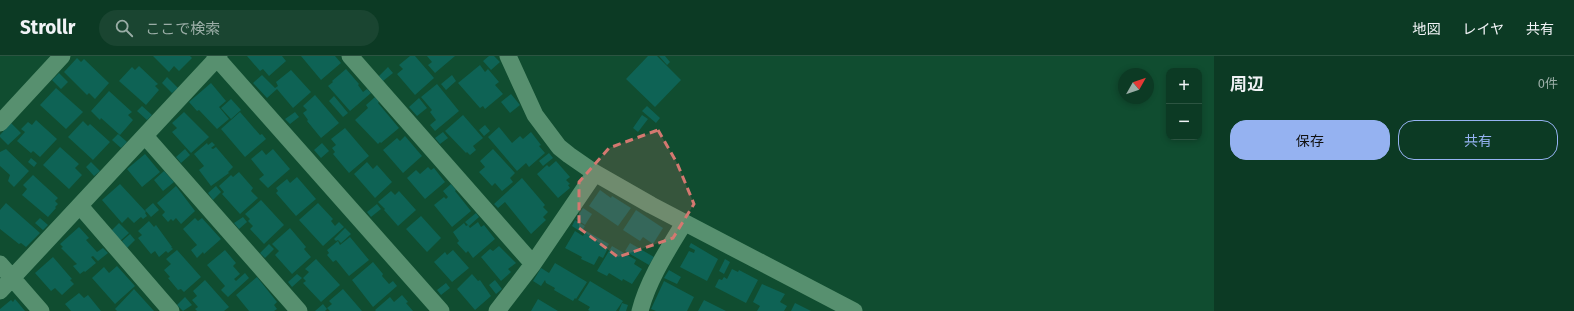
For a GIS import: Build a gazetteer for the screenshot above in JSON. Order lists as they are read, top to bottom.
{
  "north": "top right",
  "page": {
    "header": "Strollr",
    "search": "ここで検索",
    "nav": ["地図", "レイヤ", "共有"],
    "heading": ["周辺", "0件"],
    "map_buttons": ["+", "−"],
    "buttons": ["保存", "共有"]
  }
}
